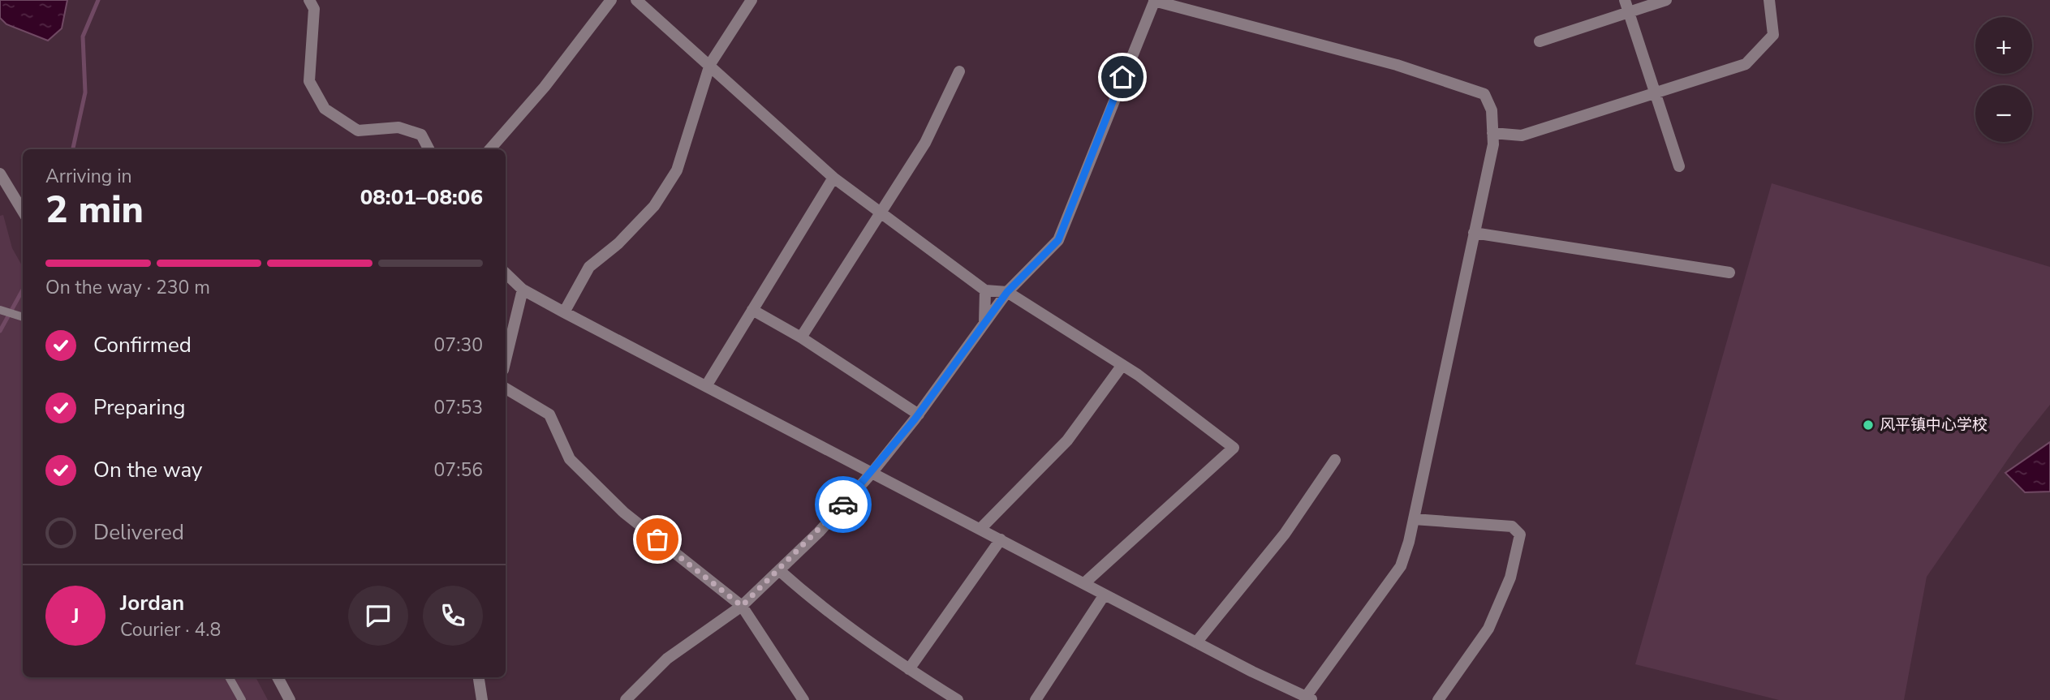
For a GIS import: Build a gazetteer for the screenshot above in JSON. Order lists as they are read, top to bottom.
{
  "places": ["风平镇中心学校"],
  "page": {
    "map_buttons": ["+", "−"],
    "heading": ["2 min", "Arriving in", "08:01–08:06"],
    "panel": ["Jordan", "Courier · 4.8"],
    "bar": "On the way · 230 m",
    "list": [
      ["Confirmed", "07:30"],
      ["Preparing", "07:53"],
      ["On the way", "07:56"],
      "Delivered"
    ],
    "round": "J"
  }
}
